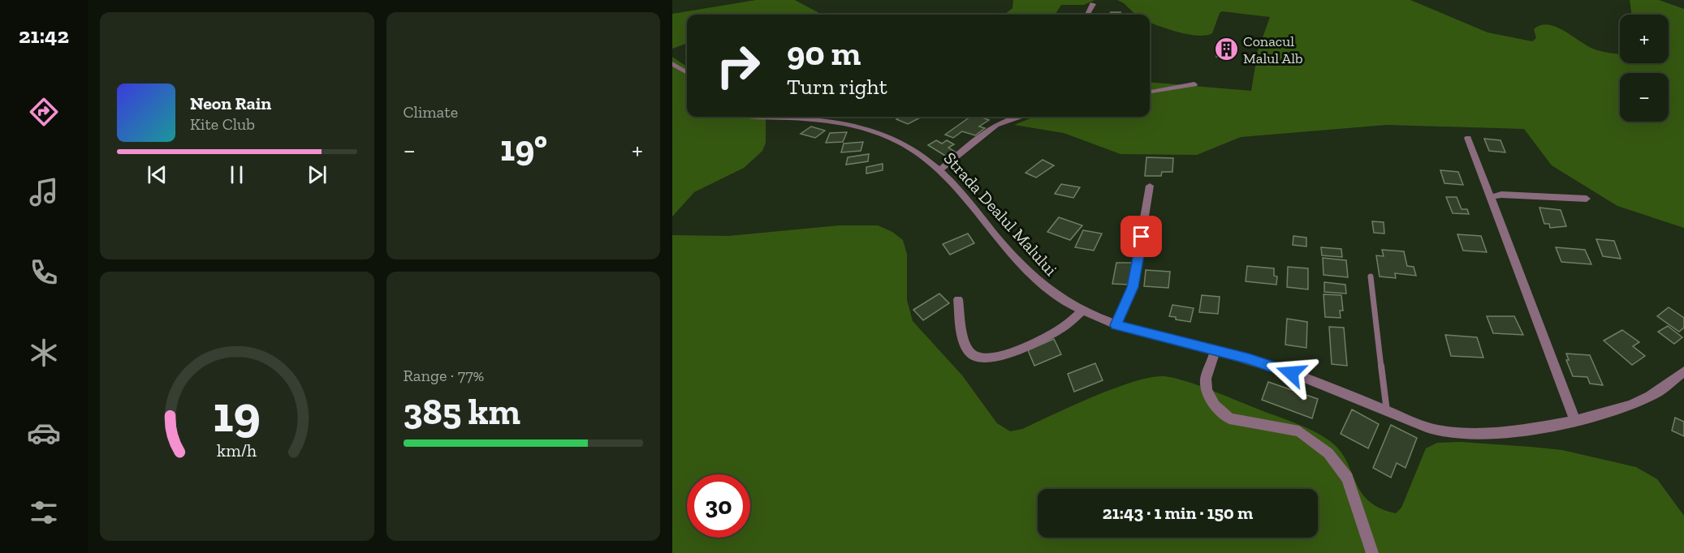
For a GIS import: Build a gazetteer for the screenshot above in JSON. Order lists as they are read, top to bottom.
{
  "streets": {
    "street": ["Strada Dealul Malului"]
  },
  "places": {
    "building": ["Conacul Malul Alb"]
  },
  "page": {
    "tabs": "21:42",
    "tile": [
      "Climate",
      ["Range · 77%", "385 km"]
    ],
    "map_buttons": ["+", "−"],
    "turn": ["90 m", "Turn right"],
    "song": ["Neon Rain", "Kite Club"],
    "heat": ["−", "19°", "+"],
    "limit": "30",
    "trip": "21:43 · 1 min · 150 m",
    "gauge": ["19", "km/h"]
  }
}
